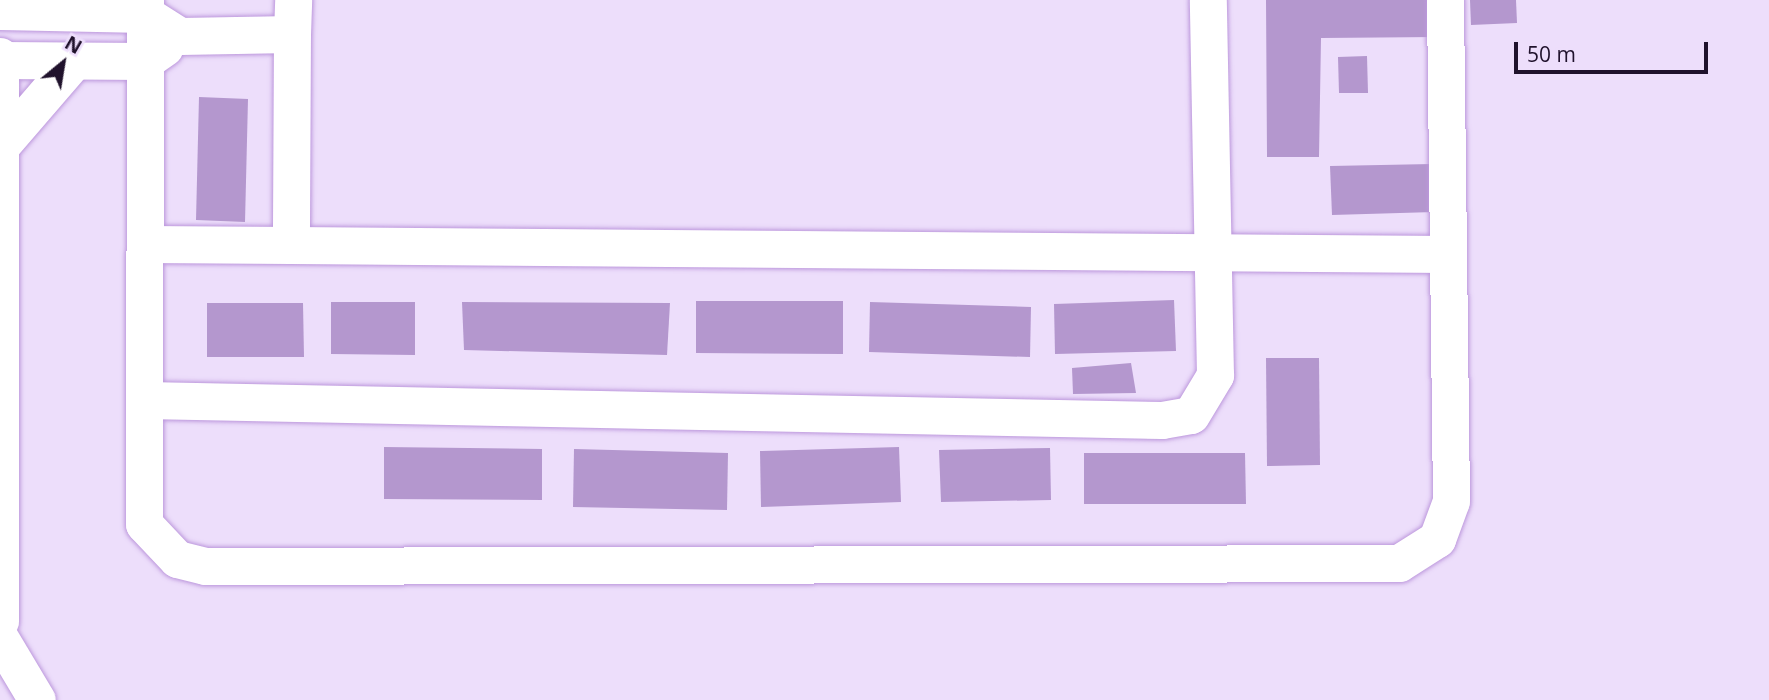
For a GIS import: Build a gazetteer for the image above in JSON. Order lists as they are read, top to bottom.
{
  "scale_bar": "50 m",
  "north": "top right"
}
